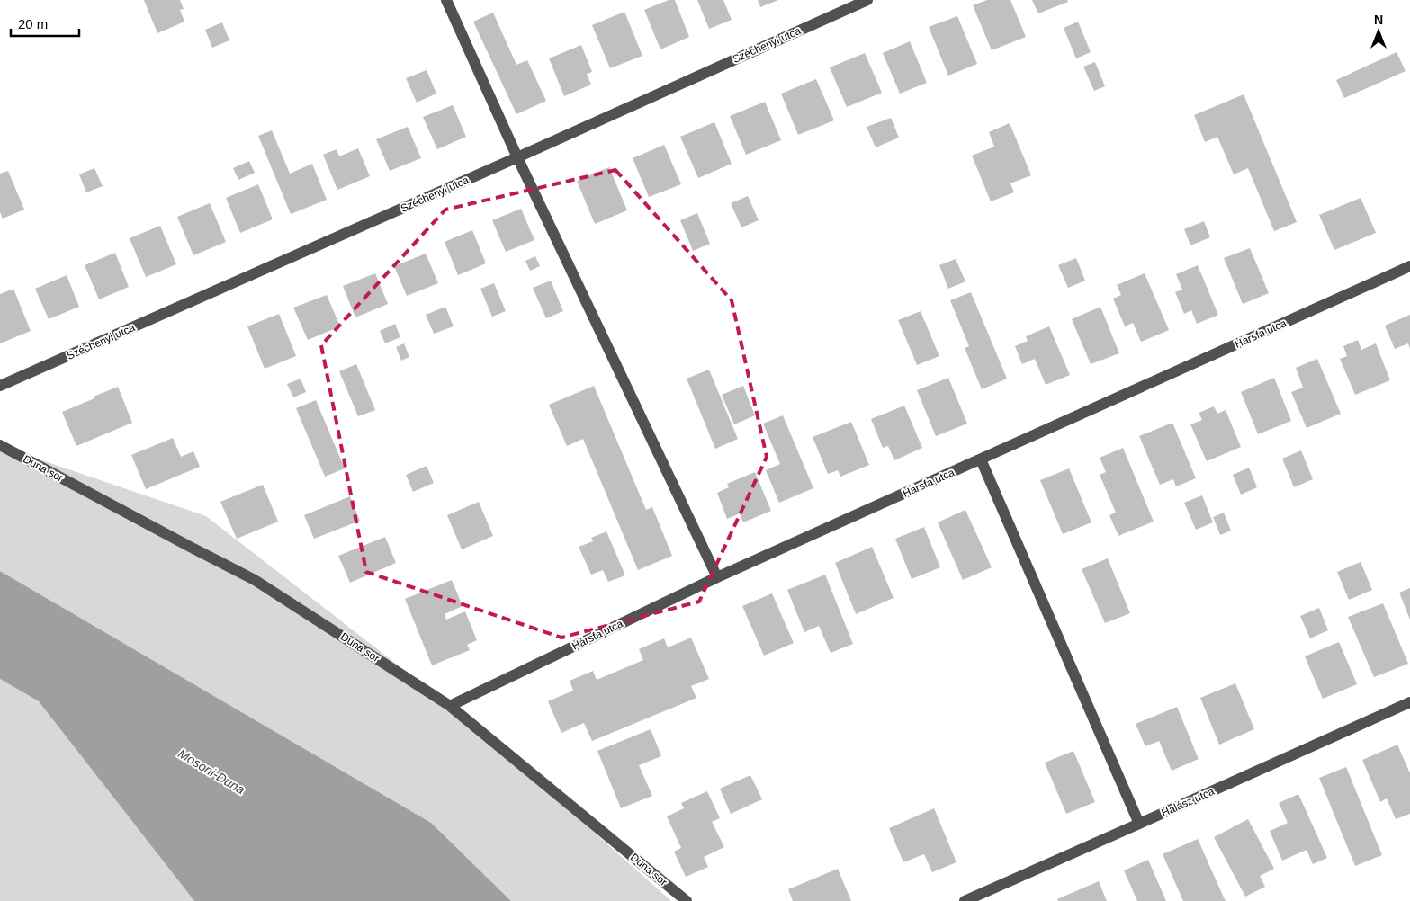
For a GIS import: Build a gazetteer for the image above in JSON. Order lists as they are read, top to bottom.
{
  "streets": {
    "street": [
      "Széchenyi utca",
      "Hársfa utca",
      "Duna sor",
      "Halász utca"
    ]
  },
  "crossings": [
    ["Hársfa utca", "Duna sor"]
  ],
  "water": ["Mosoni-Duna"],
  "scale_bar": "20 m",
  "north": "top"
}
